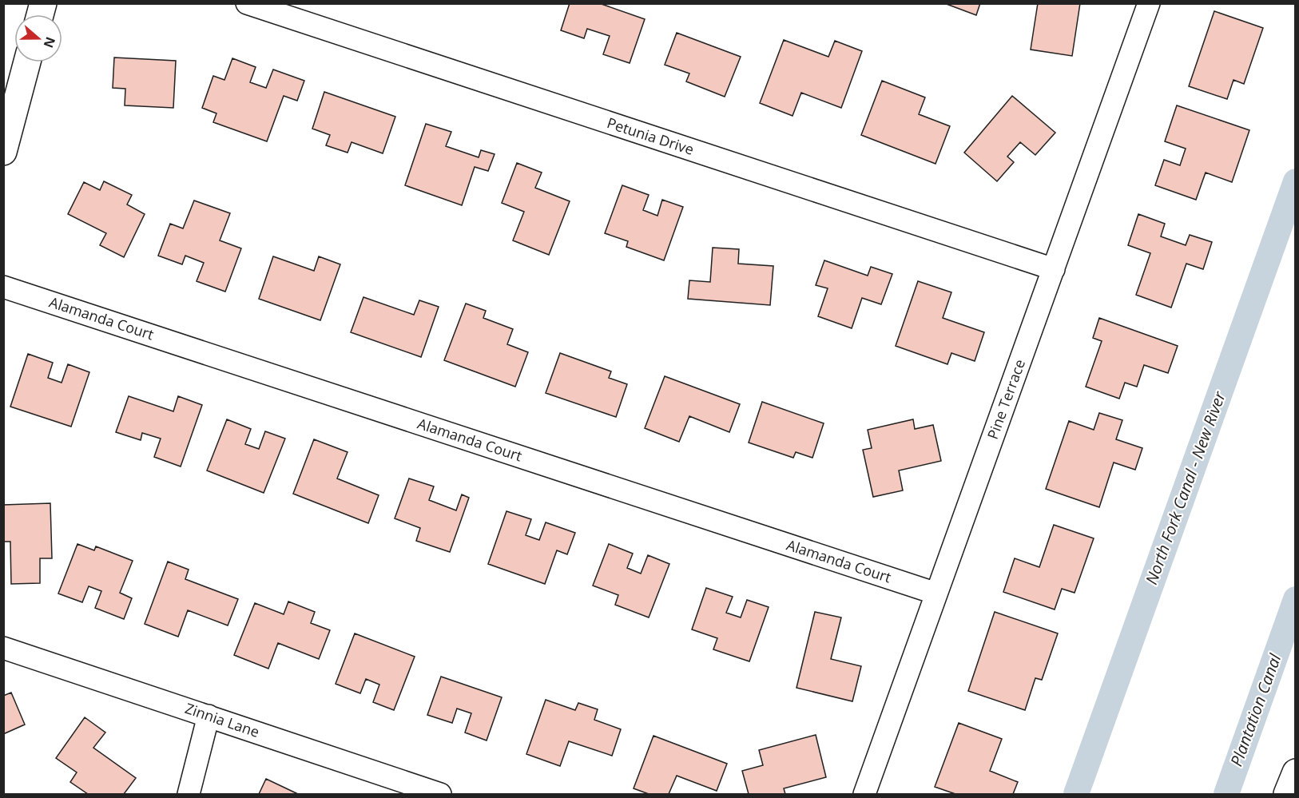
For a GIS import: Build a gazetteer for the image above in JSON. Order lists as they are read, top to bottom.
{
  "streets": {
    "street": [
      "Petunia Drive",
      "Alamanda Court",
      "Pine Terrace",
      "Zinnia Lane"
    ]
  },
  "crossings": [
    ["Petunia Drive", "Pine Terrace"],
    ["Alamanda Court", "Pine Terrace"]
  ],
  "water": ["North Fork Canal - New River", "Plantation Canal"],
  "north": "right"
}
